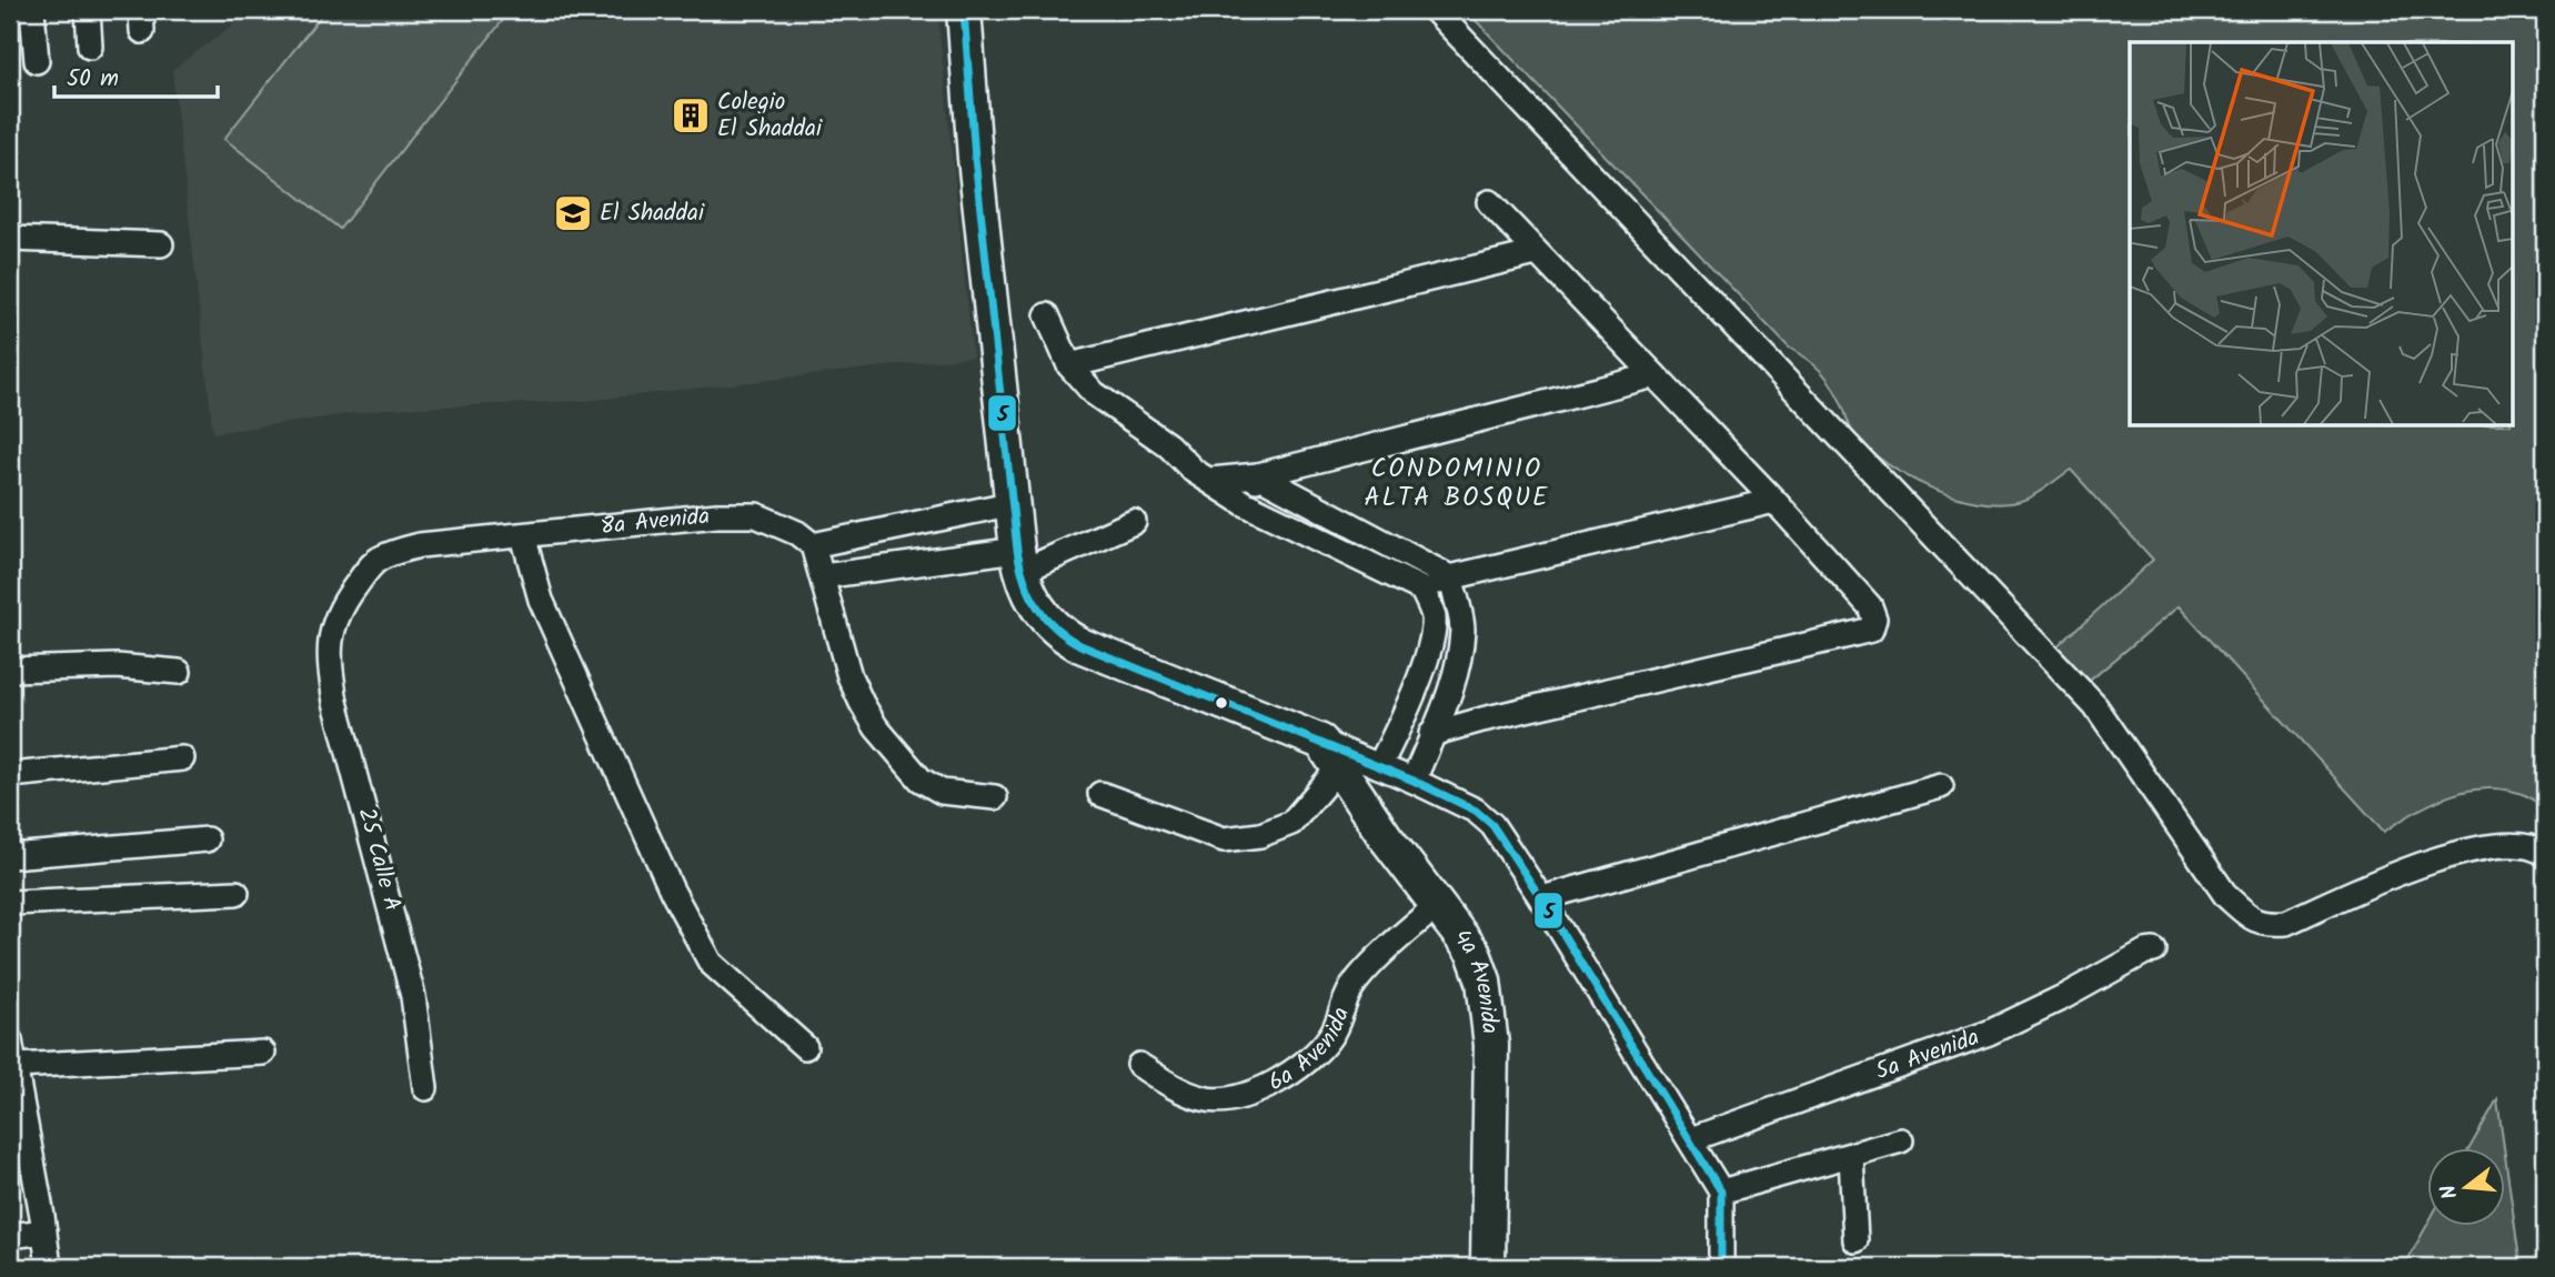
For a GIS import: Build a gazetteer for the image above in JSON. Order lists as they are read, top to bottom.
{
  "streets": {
    "street": [
      "8a Avenida",
      "25 Calle A",
      "4a Avenida",
      "6a Avenida",
      "5a Avenida"
    ]
  },
  "crossings": [
    ["8a Avenida", "25 Calle A"],
    ["4a Avenida", "6a Avenida"]
  ],
  "districts": ["CONDOMINIO ALTA BOSQUE"],
  "places": {
    "building": ["Colegio El Shaddai"],
    "school or university": ["El Shaddai"]
  },
  "lines": ["transit line 5"],
  "scale_bar": "50 m",
  "north": "left"
}
